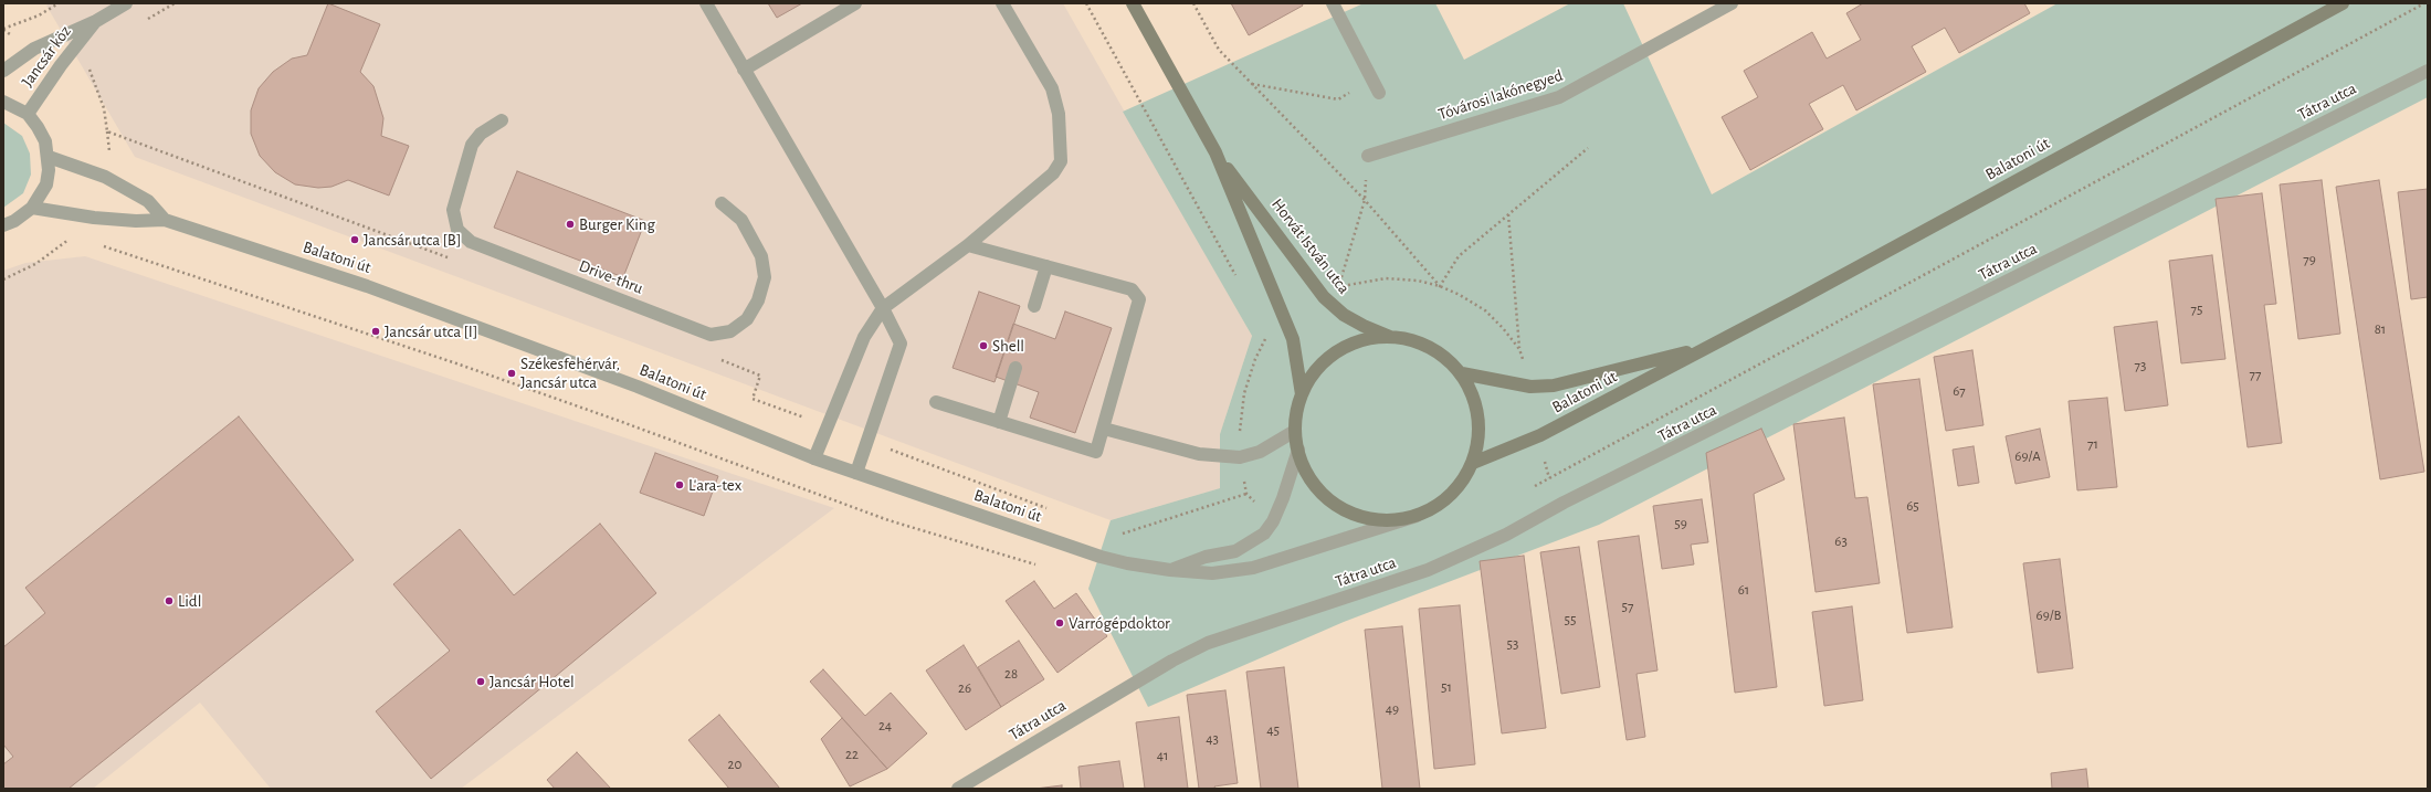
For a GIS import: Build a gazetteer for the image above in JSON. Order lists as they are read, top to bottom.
{
  "streets": {
    "main road": ["Balatoni út", "Horvát István utca"],
    "street": [
      "Jancsár köz",
      "Tóvárosi lakónegyed",
      "Tátra utca",
      "Drive-thru"
    ]
  },
  "places": [
    "Burger King",
    "Jancsár utca [B]",
    "Jancsár utca [I]",
    "Shell",
    "Székesfehérvár, Jancsár utca",
    "L'ara-tex",
    "Lidl",
    "Varrógépdoktor",
    "Jancsár Hotel"
  ],
  "house_numbers": [
    "79",
    "75",
    "81",
    "73",
    "77",
    "67",
    "71",
    "69/A",
    "65",
    "59",
    "63",
    "61",
    "57",
    "69/B",
    "55",
    "53",
    "28",
    "51",
    "26",
    "49",
    "24",
    "45",
    "43",
    "22",
    "41",
    "20"
  ]
}
